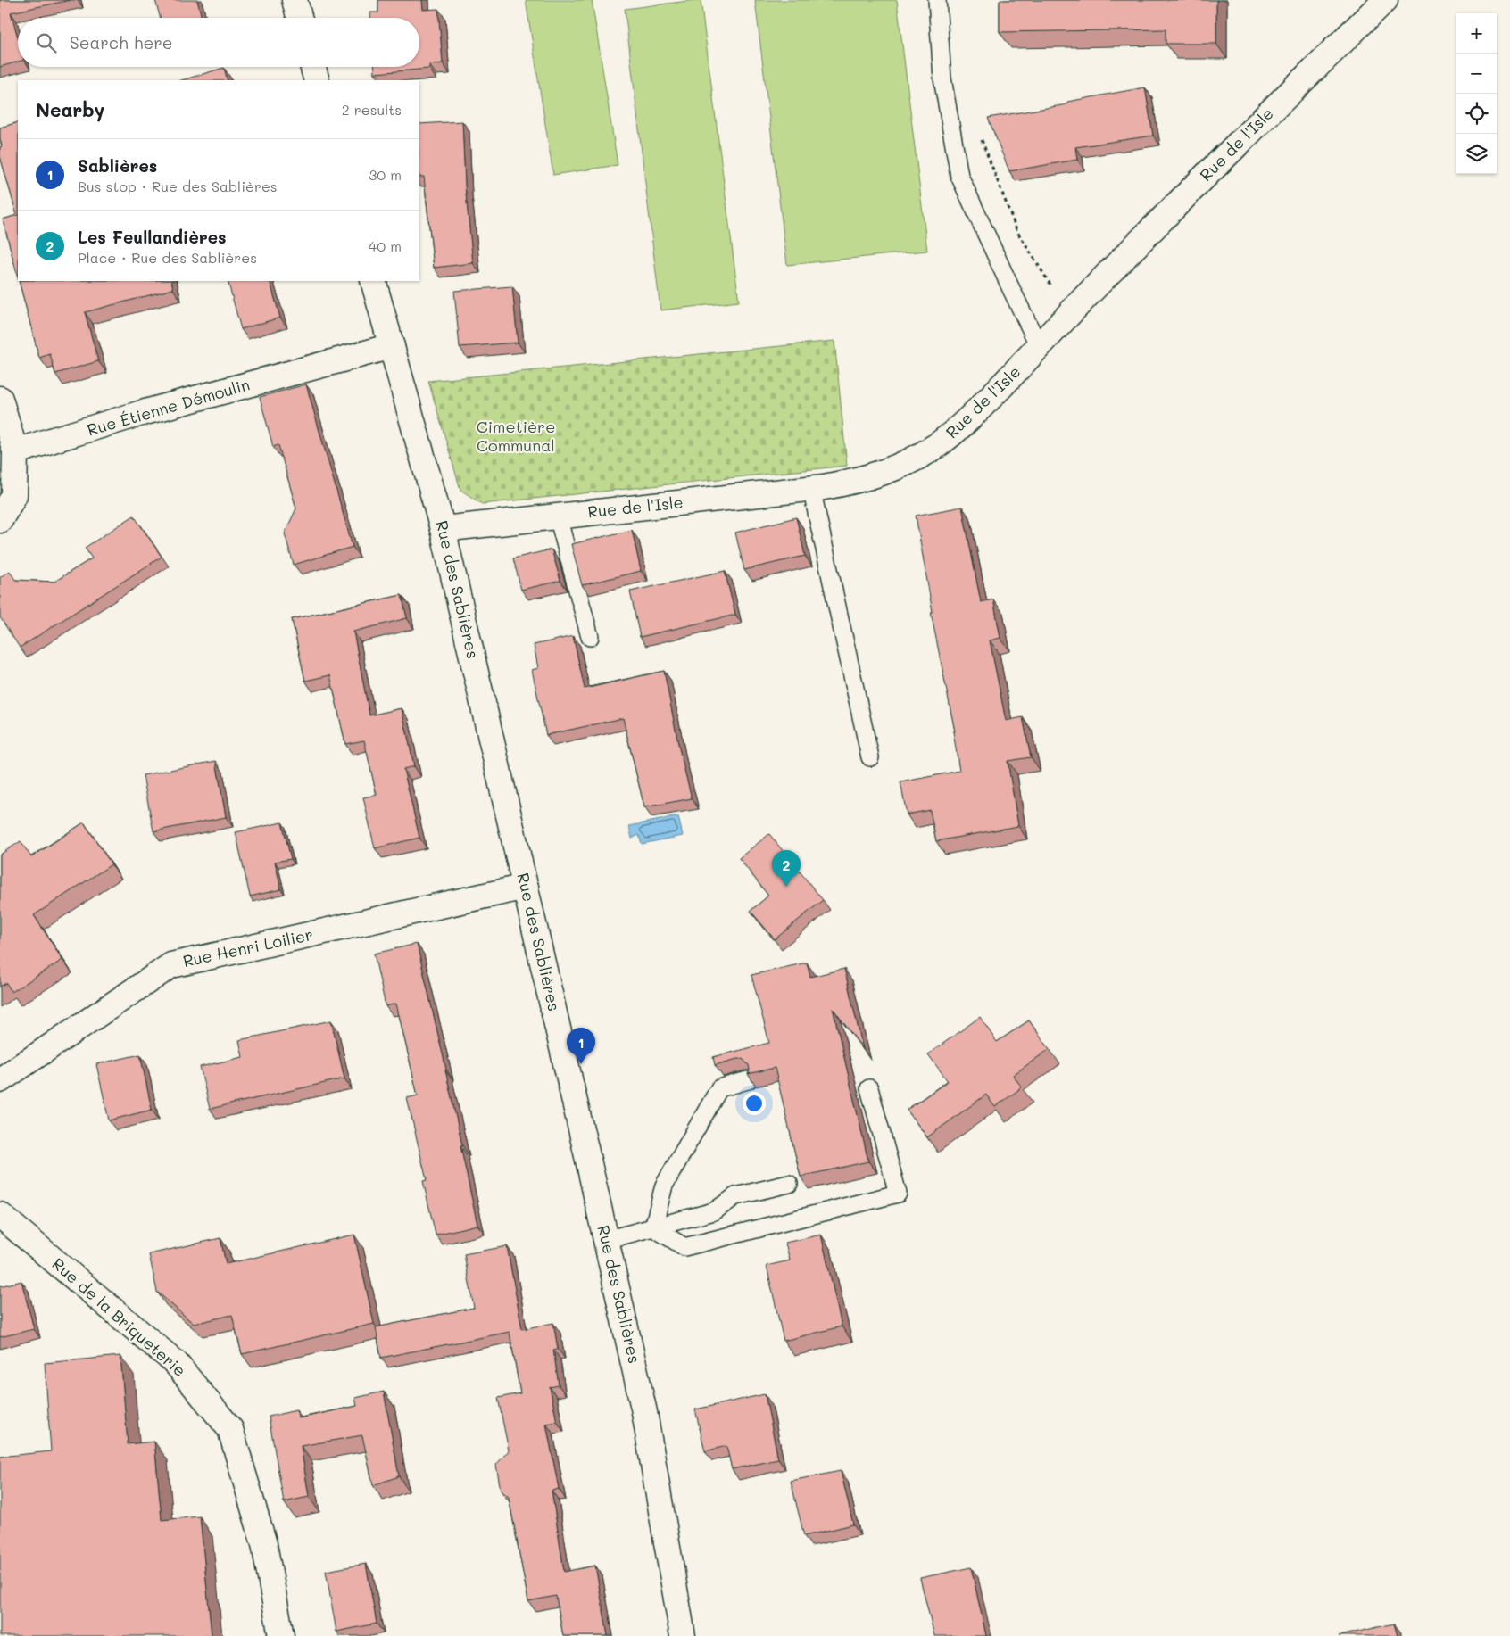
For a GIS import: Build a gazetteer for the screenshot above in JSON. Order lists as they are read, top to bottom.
{
  "streets": {
    "street": [
      "Rue de l'Isle",
      "Rue Étienne Démoulin",
      "Rue des Sablières",
      "Rue Henri Loilier",
      "Rue de la Briqueterie"
    ]
  },
  "crossings": [
    ["Rue de l'Isle", "Rue des Sablières"],
    ["Rue Étienne Démoulin", "Rue des Sablières"],
    ["Rue des Sablières", "Rue Henri Loilier"]
  ],
  "parks": ["Cimetière Communal"],
  "page": {
    "map_buttons": ["+", "−"],
    "search": "Search here",
    "heading": ["Nearby", "2 results"],
    "list": [
      {
        "mark": "1",
        "name": "Sablières",
        "note": "Bus stop · Rue des Sablières",
        "value": "30 m"
      },
      {
        "mark": "2",
        "name": "Les Feullandières",
        "note": "Place · Rue des Sablières",
        "value": "40 m"
      }
    ],
    "pins": ["2", "1"]
  }
}
